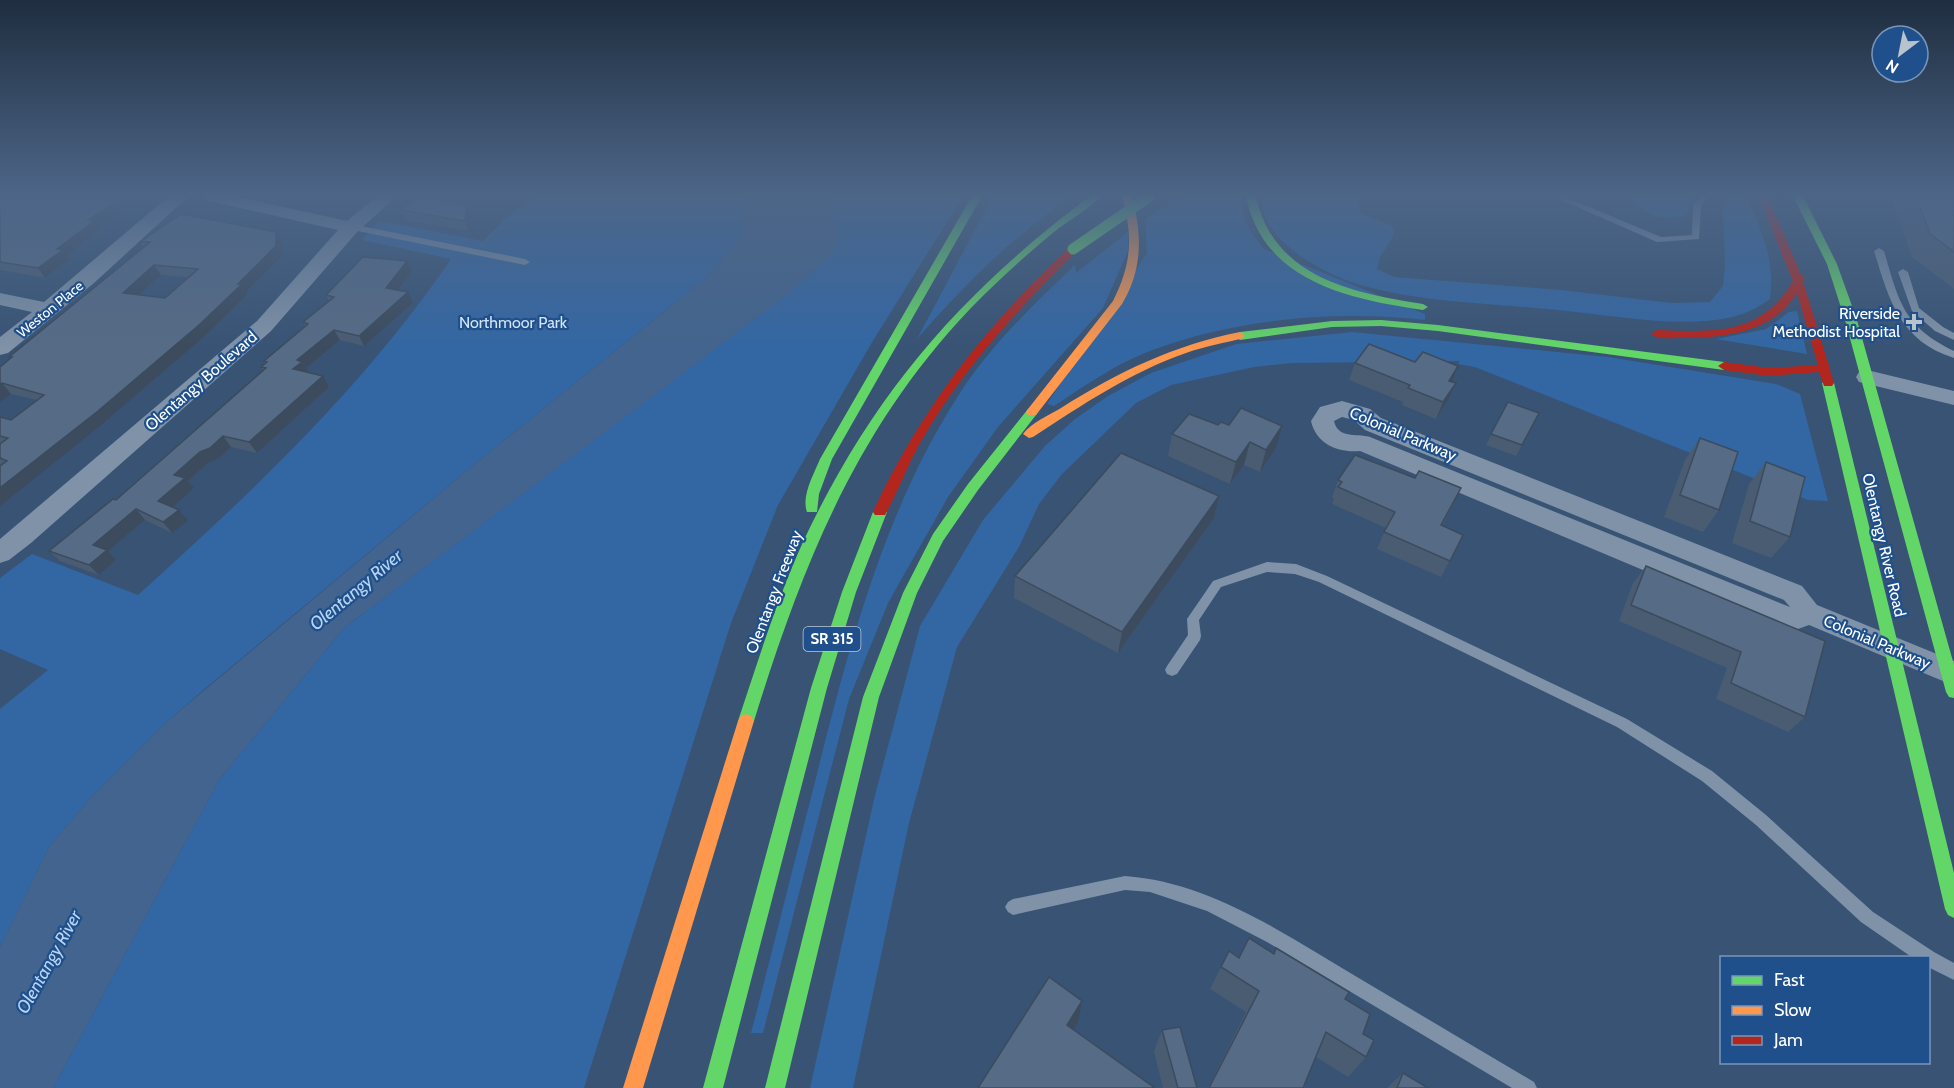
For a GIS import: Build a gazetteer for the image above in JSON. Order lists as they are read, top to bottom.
{
  "streets": {
    "main road": ["Olentangy River Road", "Olentangy Freeway", "SR 315"],
    "street": ["Weston Place", "Olentangy Boulevard", "Colonial Parkway"]
  },
  "crossings": [
    ["Colonial Parkway", "Olentangy River Road"]
  ],
  "water": ["Olentangy River"],
  "parks": ["Northmoor Park"],
  "places": {
    "health": ["Riverside Methodist Hospital"]
  },
  "legend": ["Fast", "Slow", "Jam"],
  "north": "bottom left"
}
